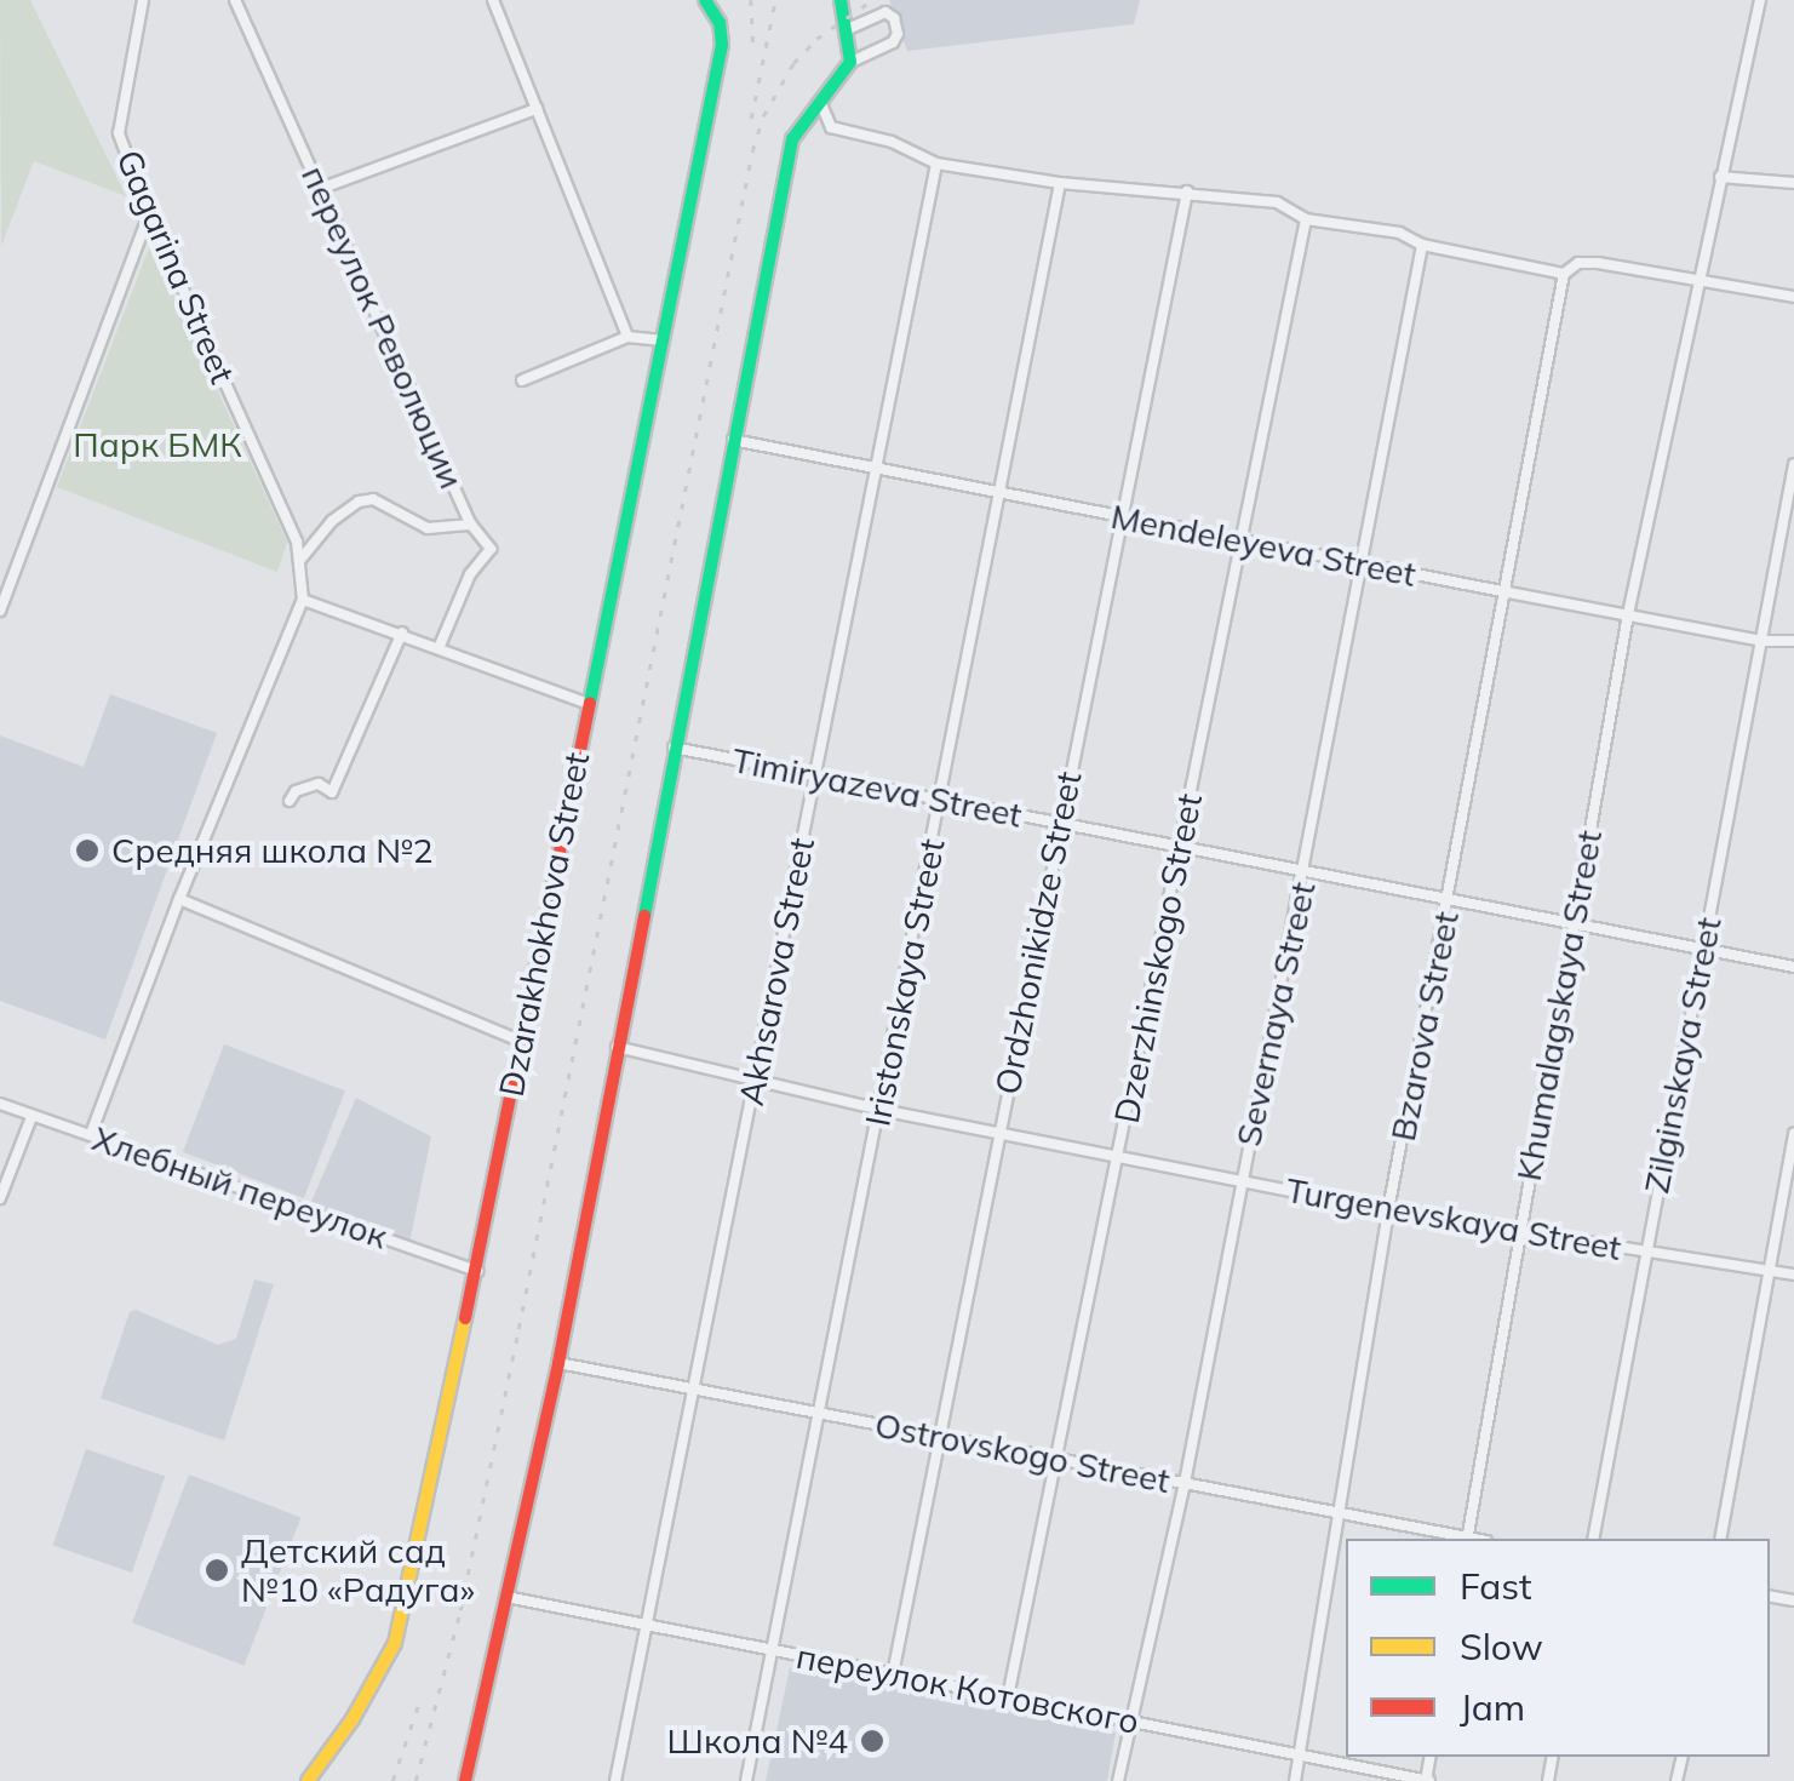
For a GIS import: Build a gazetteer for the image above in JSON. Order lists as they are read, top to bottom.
{
  "streets": {
    "street": [
      "Gagarina Street",
      "переулок Революции",
      "Mendeleyeva Street",
      "Timiryazeva Street",
      "Dzarakhokhova Street",
      "Ordzhonikidze Street",
      "Dzerzhinskogo Street",
      "Akhsarova Street",
      "Iristonskaya Street",
      "Khumalagskaya Street",
      "Severnaya Street",
      "Bzarova Street",
      "Zilginskaya Street",
      "Хлебный переулок",
      "Turgenevskaya Street",
      "Ostrovskogo Street",
      "переулок Котовского"
    ]
  },
  "crossings": [
    ["Gagarina Street", "Хлебный переулок"],
    ["Mendeleyeva Street", "Ordzhonikidze Street"],
    ["Mendeleyeva Street", "Dzerzhinskogo Street"],
    ["Mendeleyeva Street", "Akhsarova Street"],
    ["Mendeleyeva Street", "Iristonskaya Street"],
    ["Mendeleyeva Street", "Khumalagskaya Street"],
    ["Mendeleyeva Street", "Severnaya Street"],
    ["Mendeleyeva Street", "Bzarova Street"],
    ["Mendeleyeva Street", "Zilginskaya Street"],
    ["Timiryazeva Street", "Ordzhonikidze Street"],
    ["Timiryazeva Street", "Dzerzhinskogo Street"],
    ["Timiryazeva Street", "Akhsarova Street"],
    ["Timiryazeva Street", "Iristonskaya Street"],
    ["Timiryazeva Street", "Khumalagskaya Street"],
    ["Timiryazeva Street", "Severnaya Street"],
    ["Timiryazeva Street", "Bzarova Street"],
    ["Timiryazeva Street", "Zilginskaya Street"],
    ["Dzarakhokhova Street", "Хлебный переулок"],
    ["Ordzhonikidze Street", "Turgenevskaya Street"],
    ["Ordzhonikidze Street", "Ostrovskogo Street"],
    ["Ordzhonikidze Street", "переулок Котовского"],
    ["Dzerzhinskogo Street", "Turgenevskaya Street"],
    ["Dzerzhinskogo Street", "Ostrovskogo Street"],
    ["Dzerzhinskogo Street", "переулок Котовского"],
    ["Akhsarova Street", "Turgenevskaya Street"],
    ["Akhsarova Street", "Ostrovskogo Street"],
    ["Akhsarova Street", "переулок Котовского"],
    ["Iristonskaya Street", "Turgenevskaya Street"],
    ["Iristonskaya Street", "Ostrovskogo Street"],
    ["Iristonskaya Street", "переулок Котовского"],
    ["Khumalagskaya Street", "Turgenevskaya Street"],
    ["Severnaya Street", "Turgenevskaya Street"],
    ["Severnaya Street", "Ostrovskogo Street"],
    ["Severnaya Street", "переулок Котовского"],
    ["Bzarova Street", "Turgenevskaya Street"],
    ["Bzarova Street", "Ostrovskogo Street"],
    ["Bzarova Street", "переулок Котовского"],
    ["Zilginskaya Street", "Turgenevskaya Street"]
  ],
  "parks": ["Парк БМК"],
  "places": ["Средняя школа №2", "Детский сад №10 «Радуга»", "Школа №4"],
  "legend": ["Fast", "Slow", "Jam"]
}
